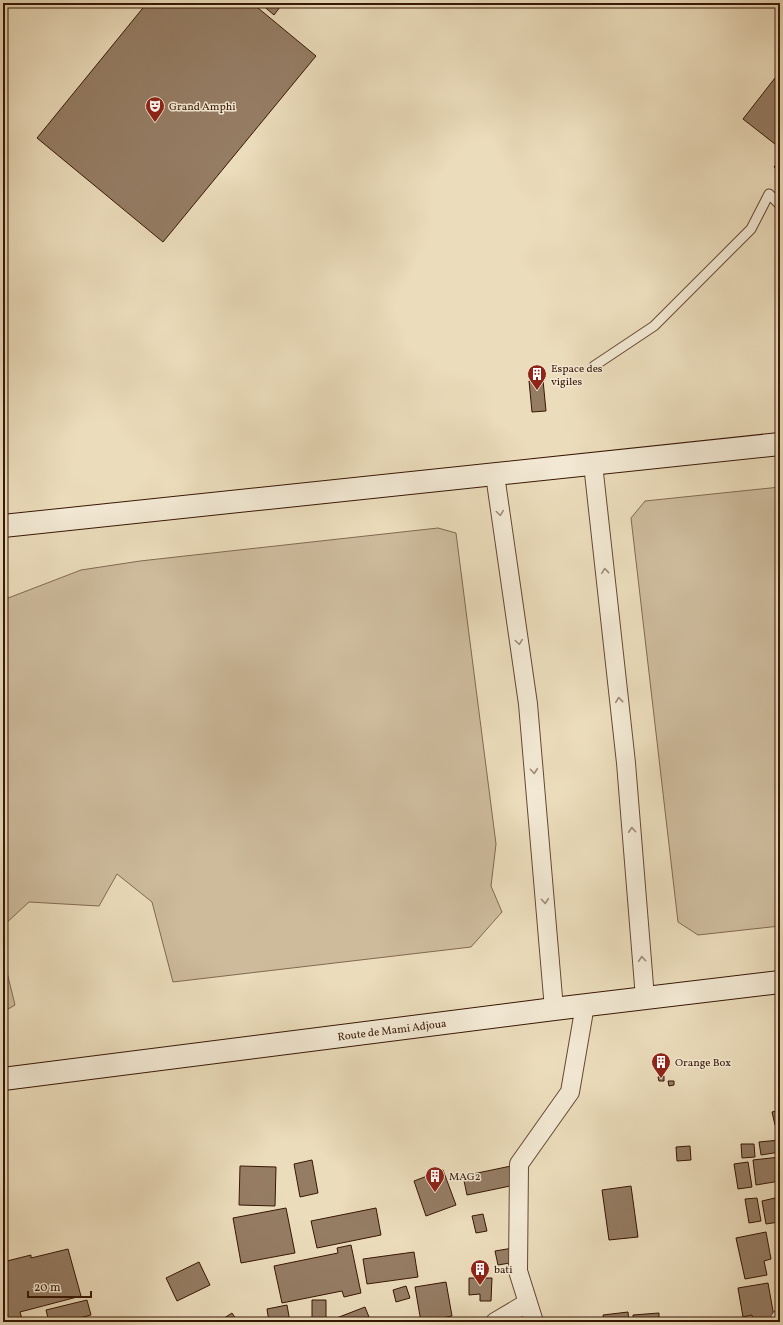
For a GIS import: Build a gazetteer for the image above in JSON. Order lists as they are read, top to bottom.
{
  "streets": {
    "street": ["Route de Mami Adjoua"]
  },
  "places": {
    "theatre": ["Grand Amphi"],
    "building": [
      "Espace des vigiles",
      "Orange Box",
      "MAG2",
      "bati"
    ]
  },
  "scale_bar": "20 m"
}
